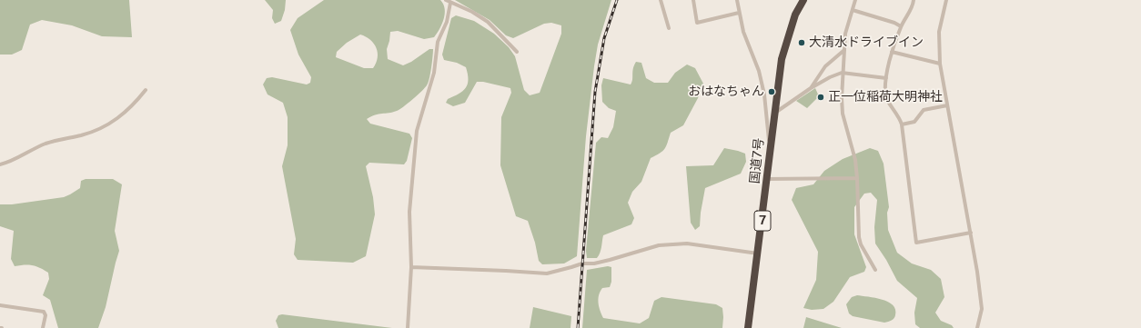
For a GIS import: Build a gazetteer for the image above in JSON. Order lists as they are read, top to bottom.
{
  "streets": {
    "highway": ["国道7号", "7"]
  },
  "places": ["大清水ドライブイン", "おはなちゃん", "正一位稲荷大明神社"]
}
